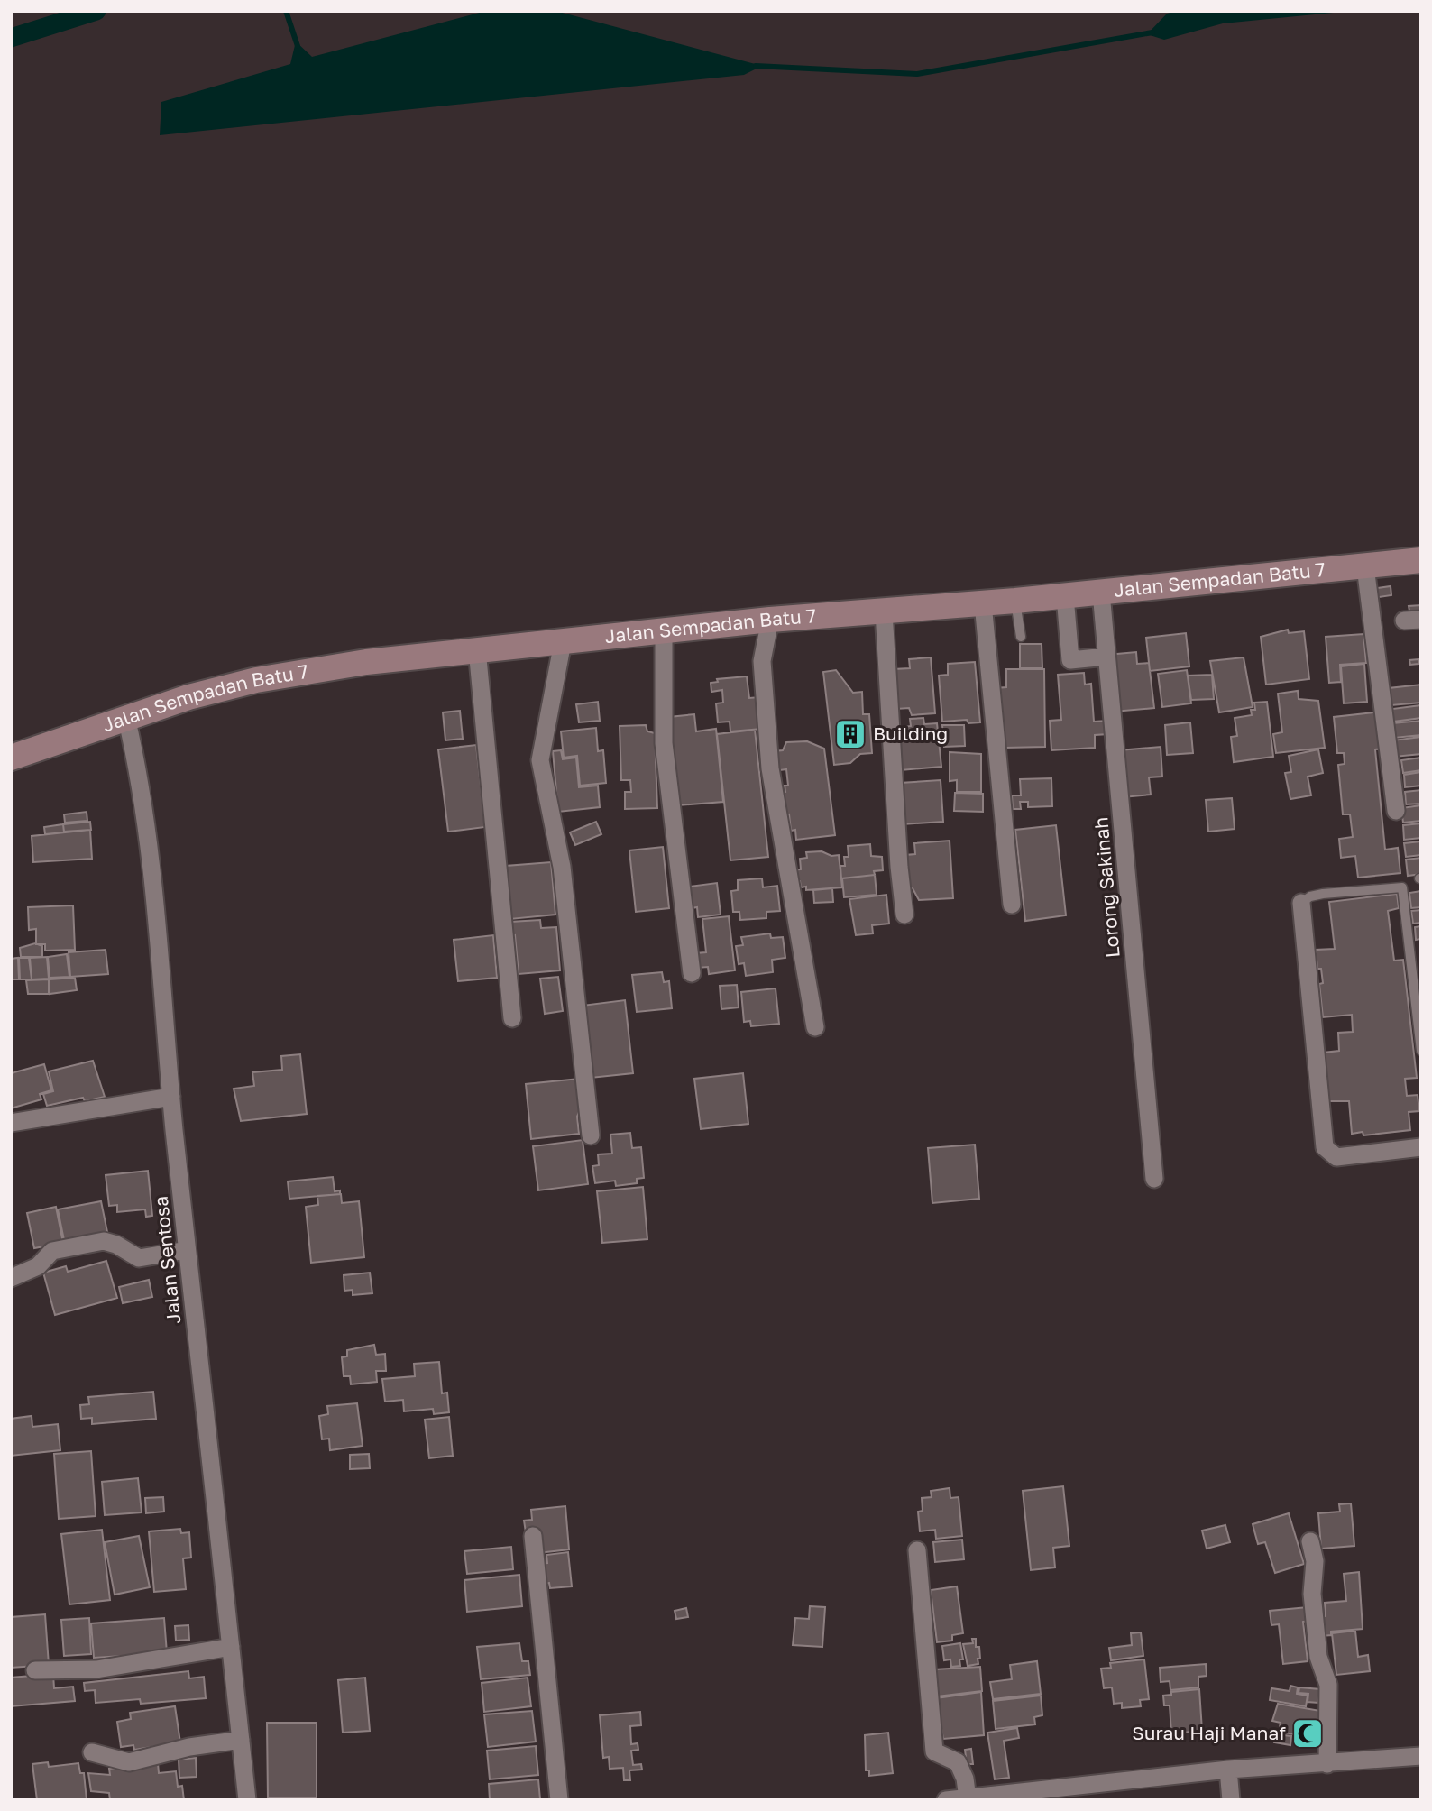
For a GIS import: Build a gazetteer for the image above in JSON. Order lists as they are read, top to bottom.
{
  "streets": {
    "street": ["Jalan Sempadan Batu 7", "Lorong Sakinah", "Jalan Sentosa"]
  },
  "crossings": [
    ["Jalan Sempadan Batu 7", "Lorong Sakinah"],
    ["Jalan Sempadan Batu 7", "Jalan Sentosa"]
  ],
  "places": {
    "building": ["Building"],
    "mosque": ["Surau Haji Manaf"]
  }
}
